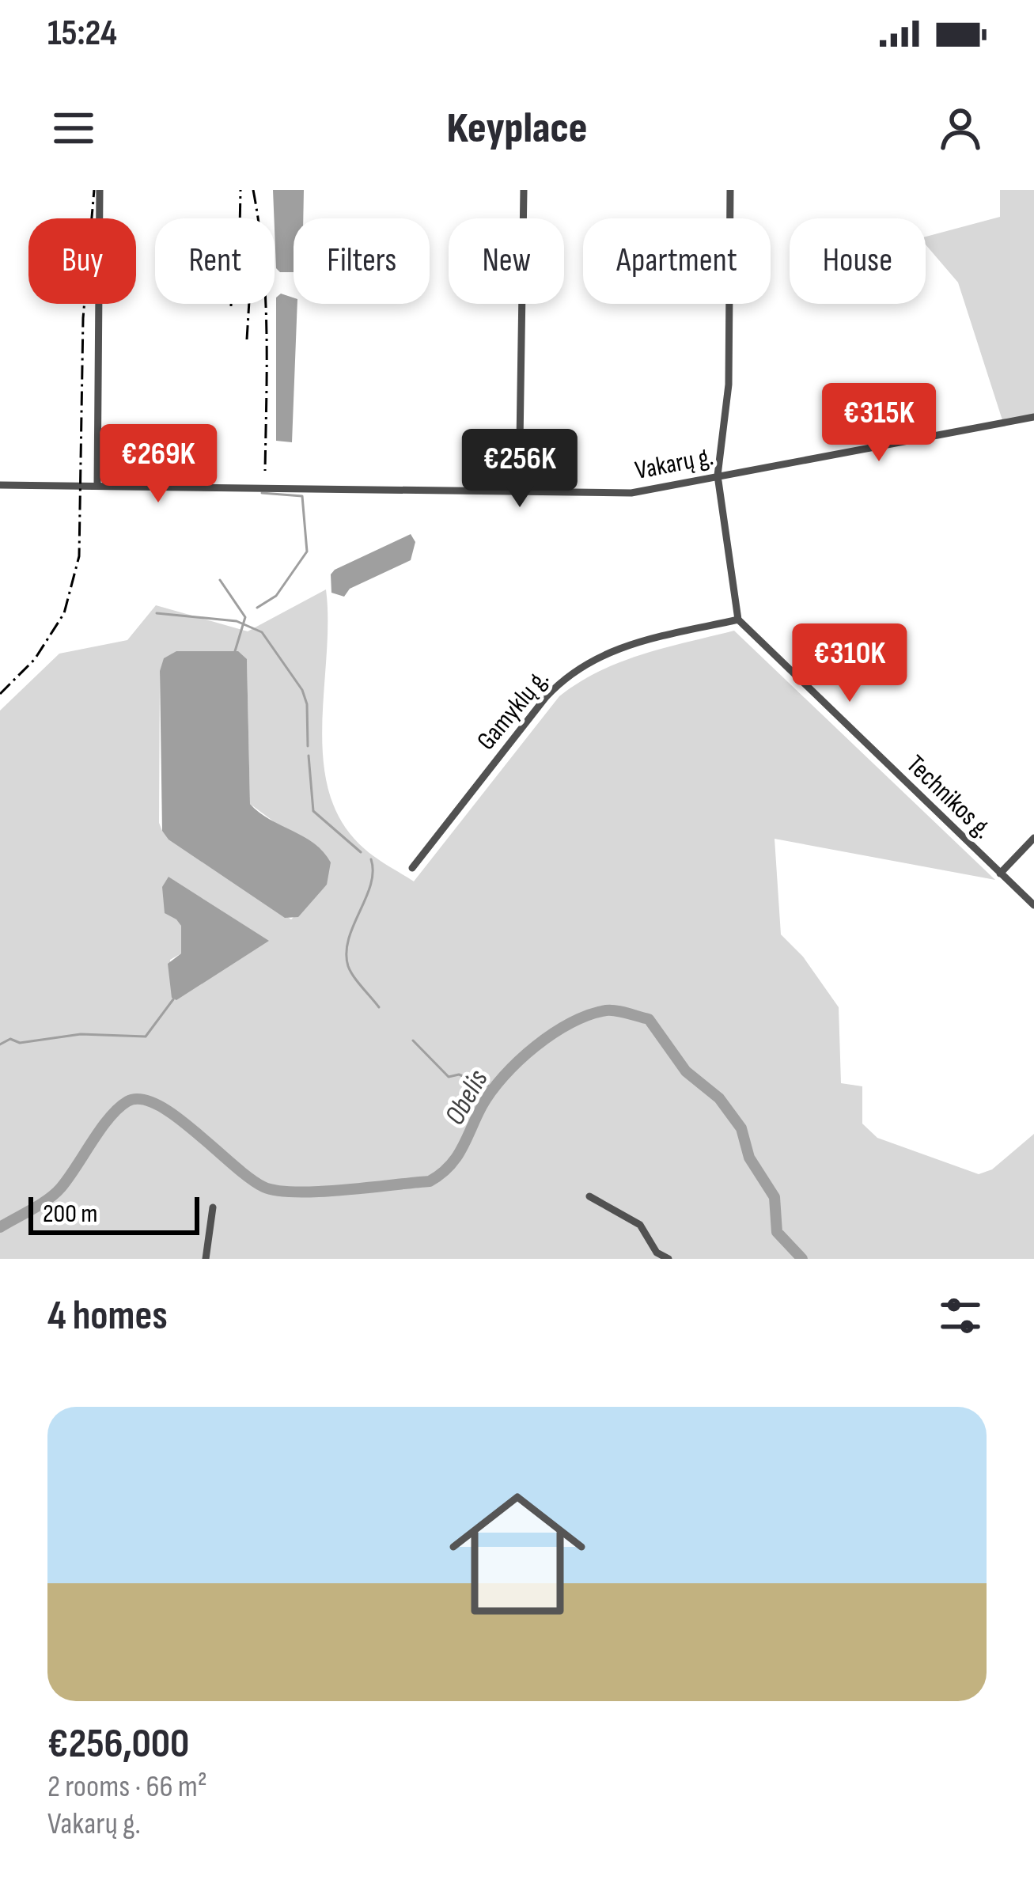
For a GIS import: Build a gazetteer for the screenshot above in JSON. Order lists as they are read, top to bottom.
{
  "streets": {
    "street": ["Vakarų g.", "Gamyklų g.", "Technikos g."]
  },
  "crossings": [
    ["Gamyklų g.", "Technikos g."]
  ],
  "water": ["Obelis"],
  "scale_bar": "200 m",
  "page": {
    "status": "15:24",
    "header": "Keyplace",
    "chip": [
      "Buy",
      "Rent",
      "Filters",
      "New",
      "Apartment",
      "House"
    ],
    "price": [
      "€315K",
      "€269K",
      "€256K",
      "€310K"
    ],
    "scale": "200 m",
    "heading": "4 homes",
    "list": [
      {
        "name": "€256,000",
        "note": "2 rooms · 66 m² · Vakarų g."
      }
    ]
  }
}
